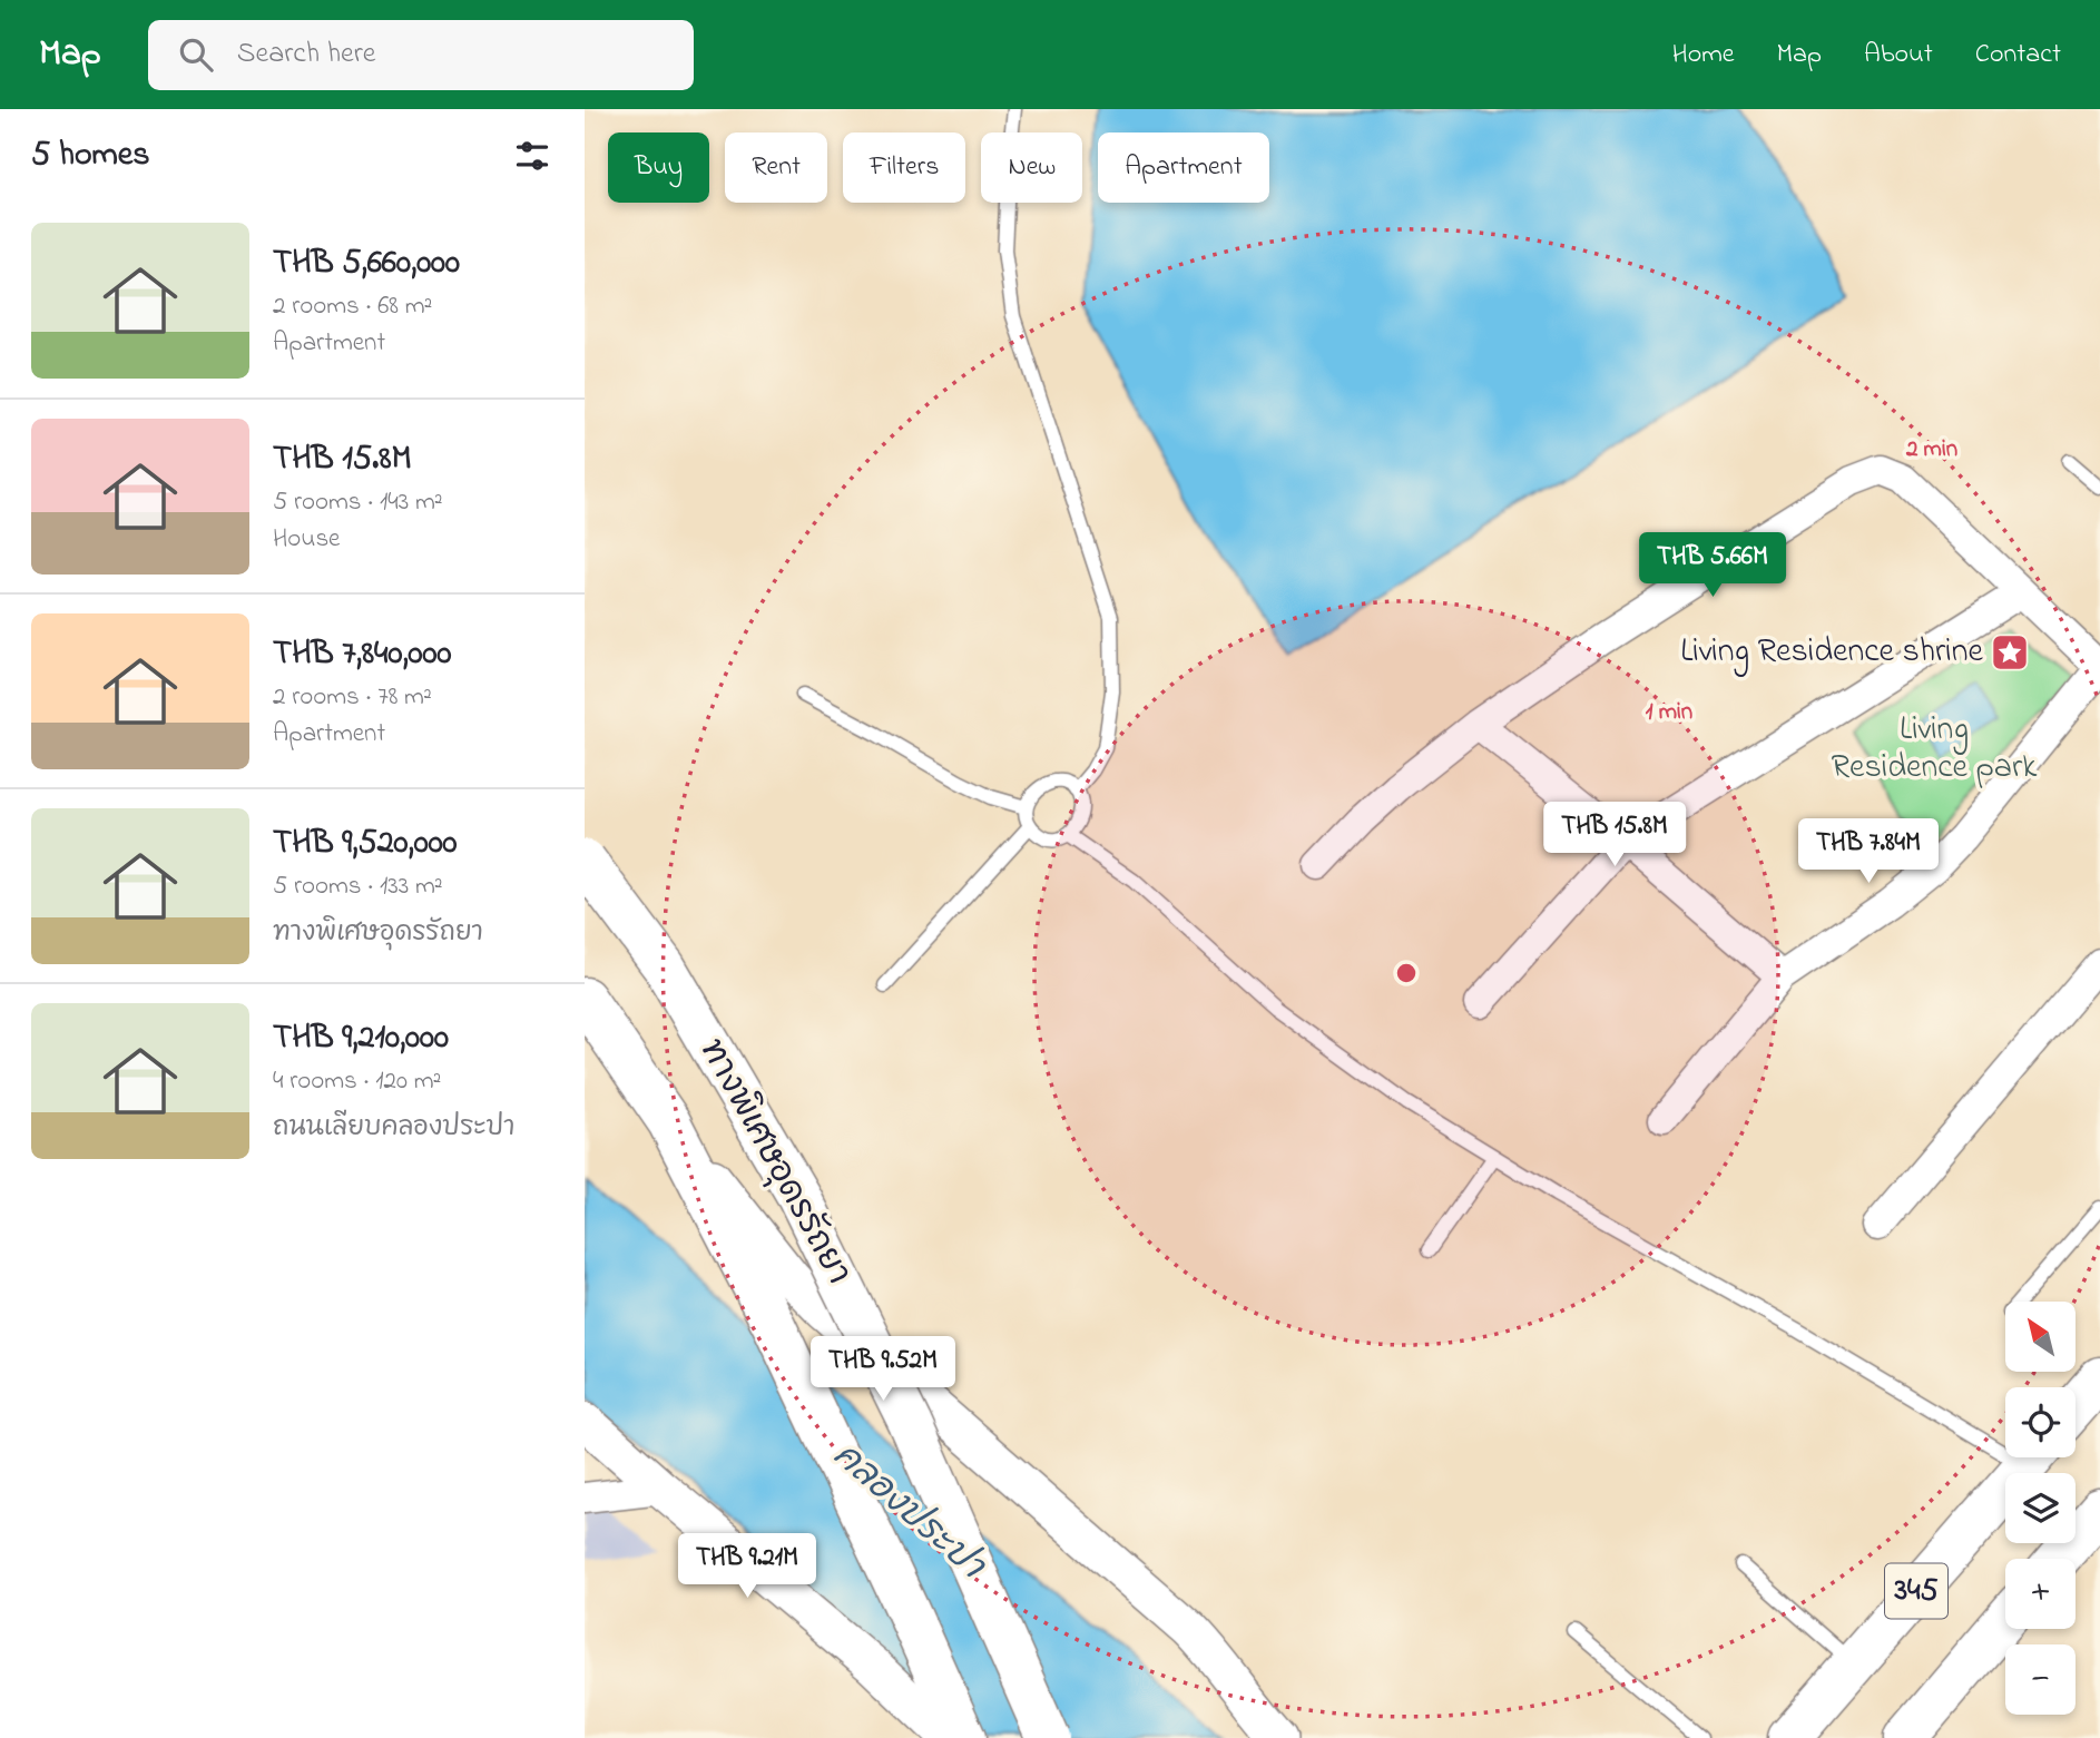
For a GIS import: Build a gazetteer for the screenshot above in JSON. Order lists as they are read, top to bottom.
{
  "streets": {
    "main road": ["ทางพิเศษอุดรรัถยา", "345"]
  },
  "water": ["คลองประปา"],
  "parks": ["Living Residence park"],
  "places": {
    "place": ["Living Residence shrine"]
  },
  "north": "top left",
  "page": {
    "header": "Map",
    "search": "Search here",
    "nav": [
      "Home",
      "Map",
      "About",
      "Contact"
    ],
    "heading": "5 homes",
    "chip": [
      "Buy",
      "Rent",
      "Filters",
      "New",
      "Apartment"
    ],
    "list": [
      {
        "name": "THB 5,660,000",
        "note": "2 rooms · 68 m² · Apartment"
      },
      {
        "name": "THB 15.8M",
        "note": "5 rooms · 143 m² · House"
      },
      {
        "name": "THB 7,840,000",
        "note": "2 rooms · 78 m² · Apartment"
      },
      {
        "name": "THB 9,520,000",
        "note": "5 rooms · 133 m² · ทางพิเศษอุดรรัถยา"
      },
      {
        "name": "THB 9,210,000",
        "note": "4 rooms · 120 m² · ถนนเลียบคลองประปา"
      }
    ],
    "price": [
      "THB 5.66M",
      "THB 15.8M",
      "THB 7.84M",
      "THB 9.52M",
      "THB 9.21M"
    ],
    "map_buttons": ["+", "−"]
  },
  "rings": ["2 min", "1 min"]
}
